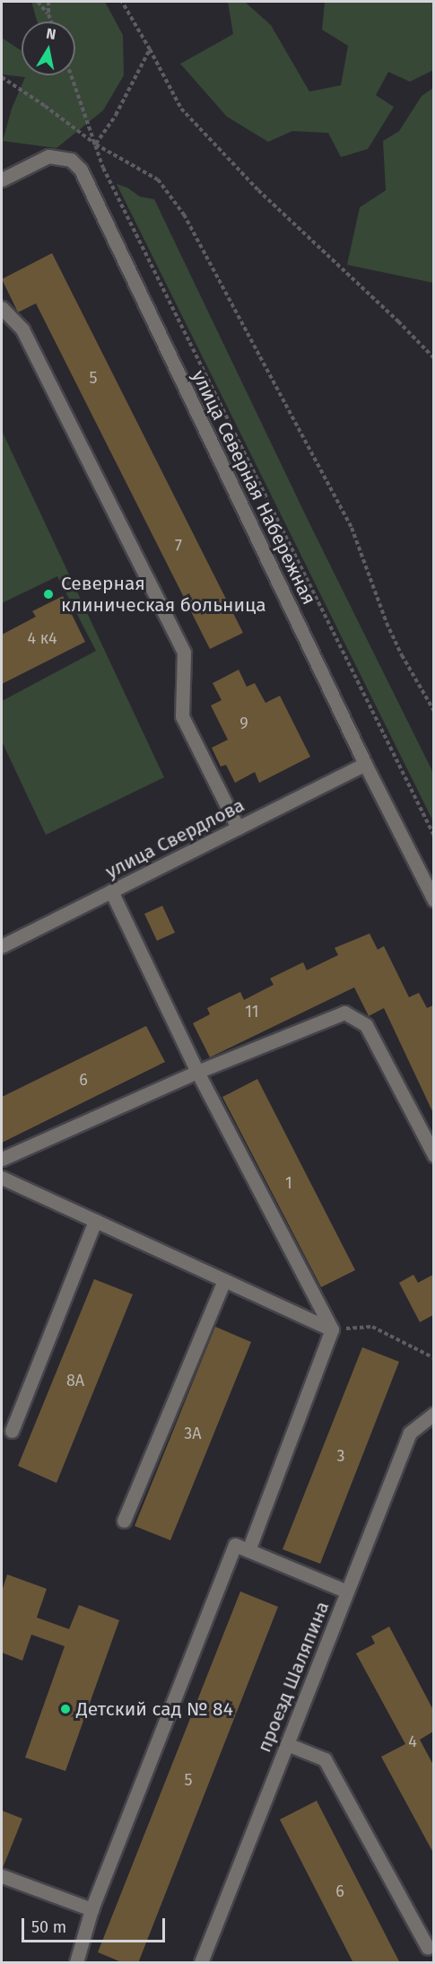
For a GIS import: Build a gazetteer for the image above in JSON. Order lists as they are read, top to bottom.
{
  "streets": {
    "street": ["улица Северная Набережная", "улица Свердлова", "проезд Шаляпина"]
  },
  "crossings": [
    ["улица Северная Набережная", "улица Свердлова"]
  ],
  "places": ["Северная клиническая больница", "Детский сад № 84"],
  "house_numbers": [
    "5",
    "7",
    "4 к4",
    "9",
    "11",
    "6",
    "1",
    "8А",
    "3А",
    "3",
    "4",
    "5",
    "6"
  ],
  "scale_bar": "50 m",
  "north": "top"
}
